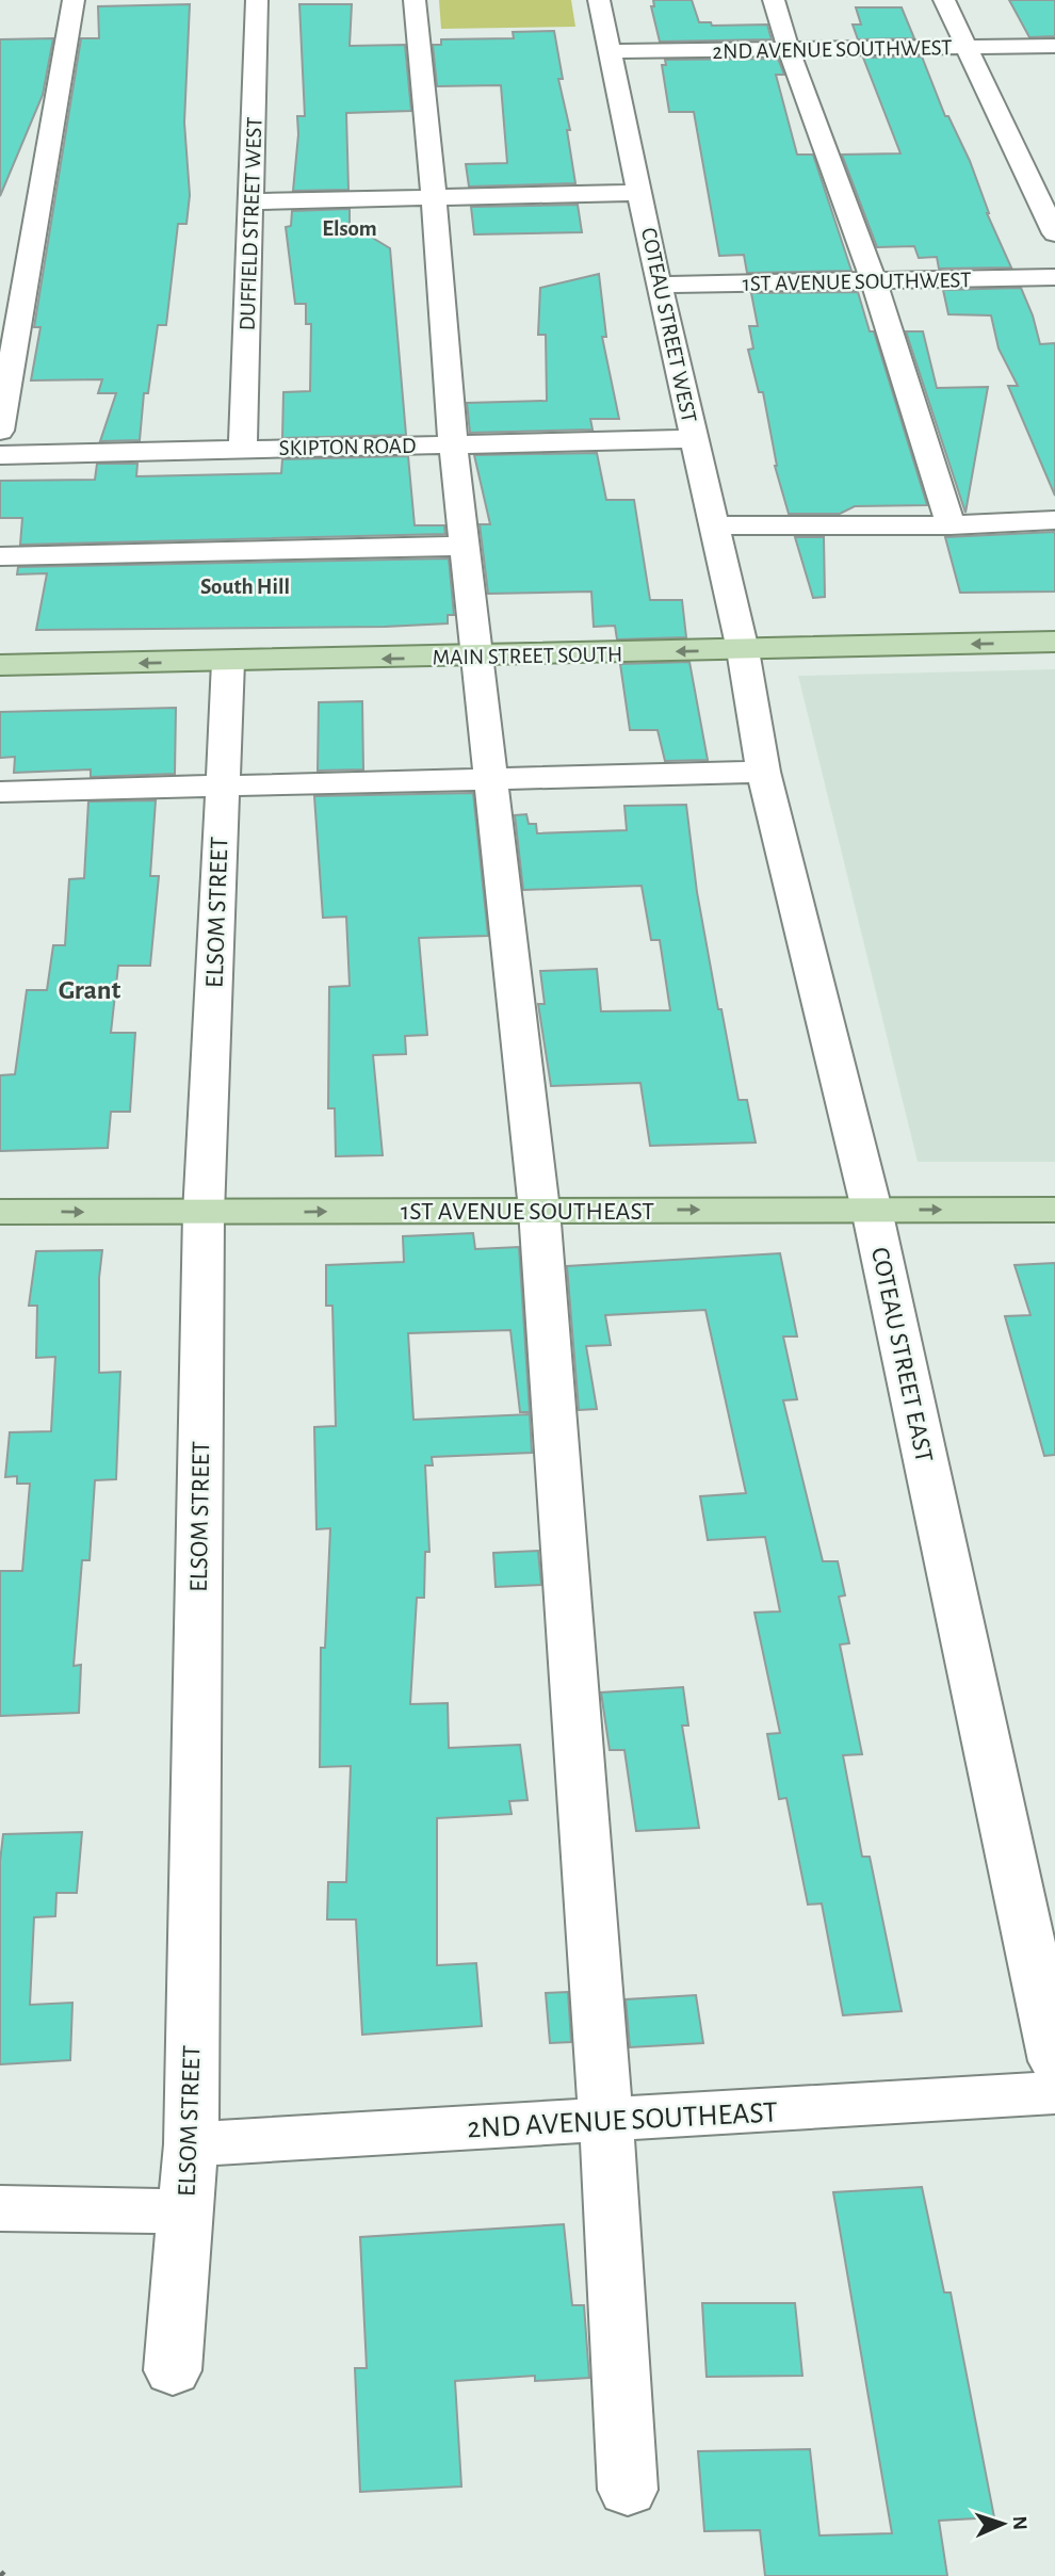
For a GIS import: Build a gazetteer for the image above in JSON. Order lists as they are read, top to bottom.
{
  "streets": {
    "main road": ["MAIN STREET SOUTH", "1ST AVENUE SOUTHEAST"],
    "street": [
      "2ND AVENUE SOUTHWEST",
      "DUFFIELD STREET WEST",
      "1ST AVENUE SOUTHWEST",
      "COTEAU STREET WEST",
      "SKIPTON ROAD",
      "ELSOM STREET",
      "COTEAU STREET EAST",
      "2ND AVENUE SOUTHEAST"
    ]
  },
  "crossings": [
    ["2ND AVENUE SOUTHWEST", "COTEAU STREET WEST"],
    ["DUFFIELD STREET WEST", "SKIPTON ROAD"],
    ["1ST AVENUE SOUTHWEST", "COTEAU STREET WEST"],
    ["COTEAU STREET WEST", "SKIPTON ROAD"],
    ["COTEAU STREET WEST", "MAIN STREET SOUTH"],
    ["COTEAU STREET WEST", "COTEAU STREET EAST"],
    ["MAIN STREET SOUTH", "ELSOM STREET"],
    ["MAIN STREET SOUTH", "COTEAU STREET EAST"],
    ["ELSOM STREET", "1ST AVENUE SOUTHEAST"],
    ["ELSOM STREET", "2ND AVENUE SOUTHEAST"],
    ["1ST AVENUE SOUTHEAST", "COTEAU STREET EAST"]
  ],
  "one_way": ["MAIN STREET SOUTH", "1ST AVENUE SOUTHEAST"],
  "districts": ["Elsom", "South Hill", "Grant"],
  "north": "right"
}
